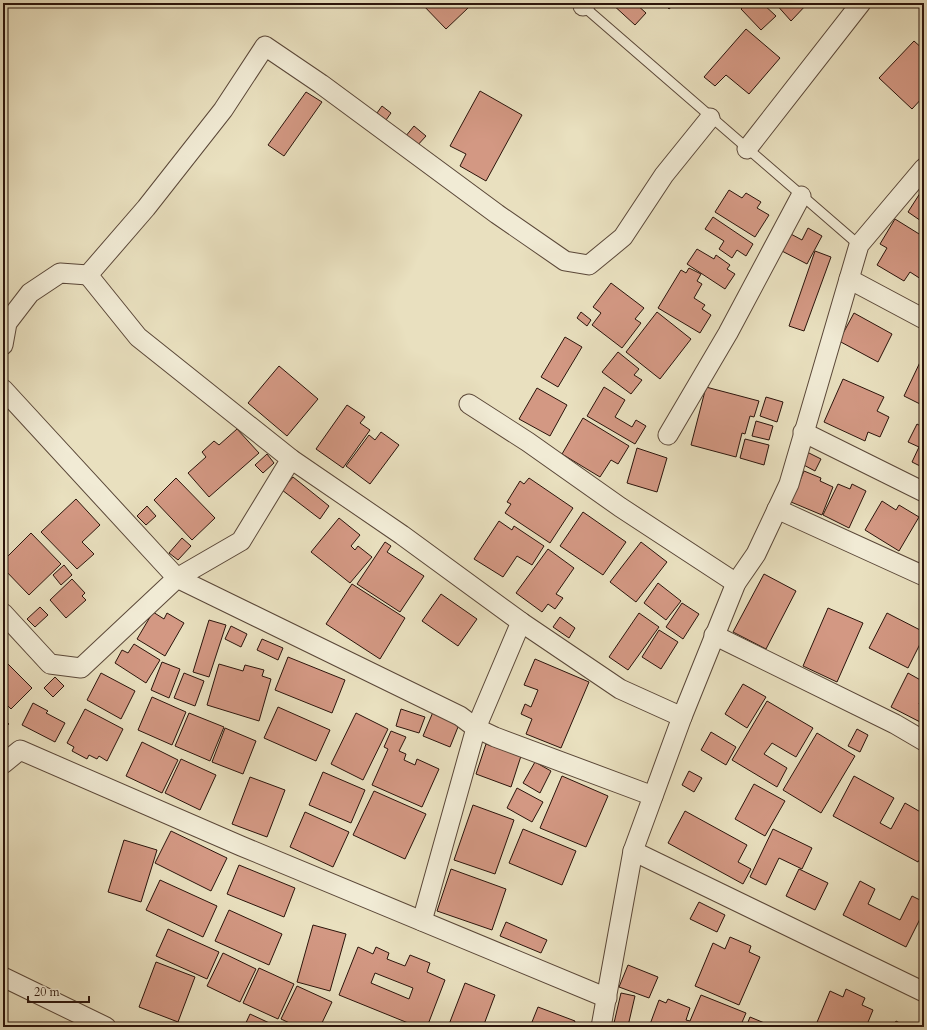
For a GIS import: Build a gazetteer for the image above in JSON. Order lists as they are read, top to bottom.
{
  "scale_bar": "20 m"
}
